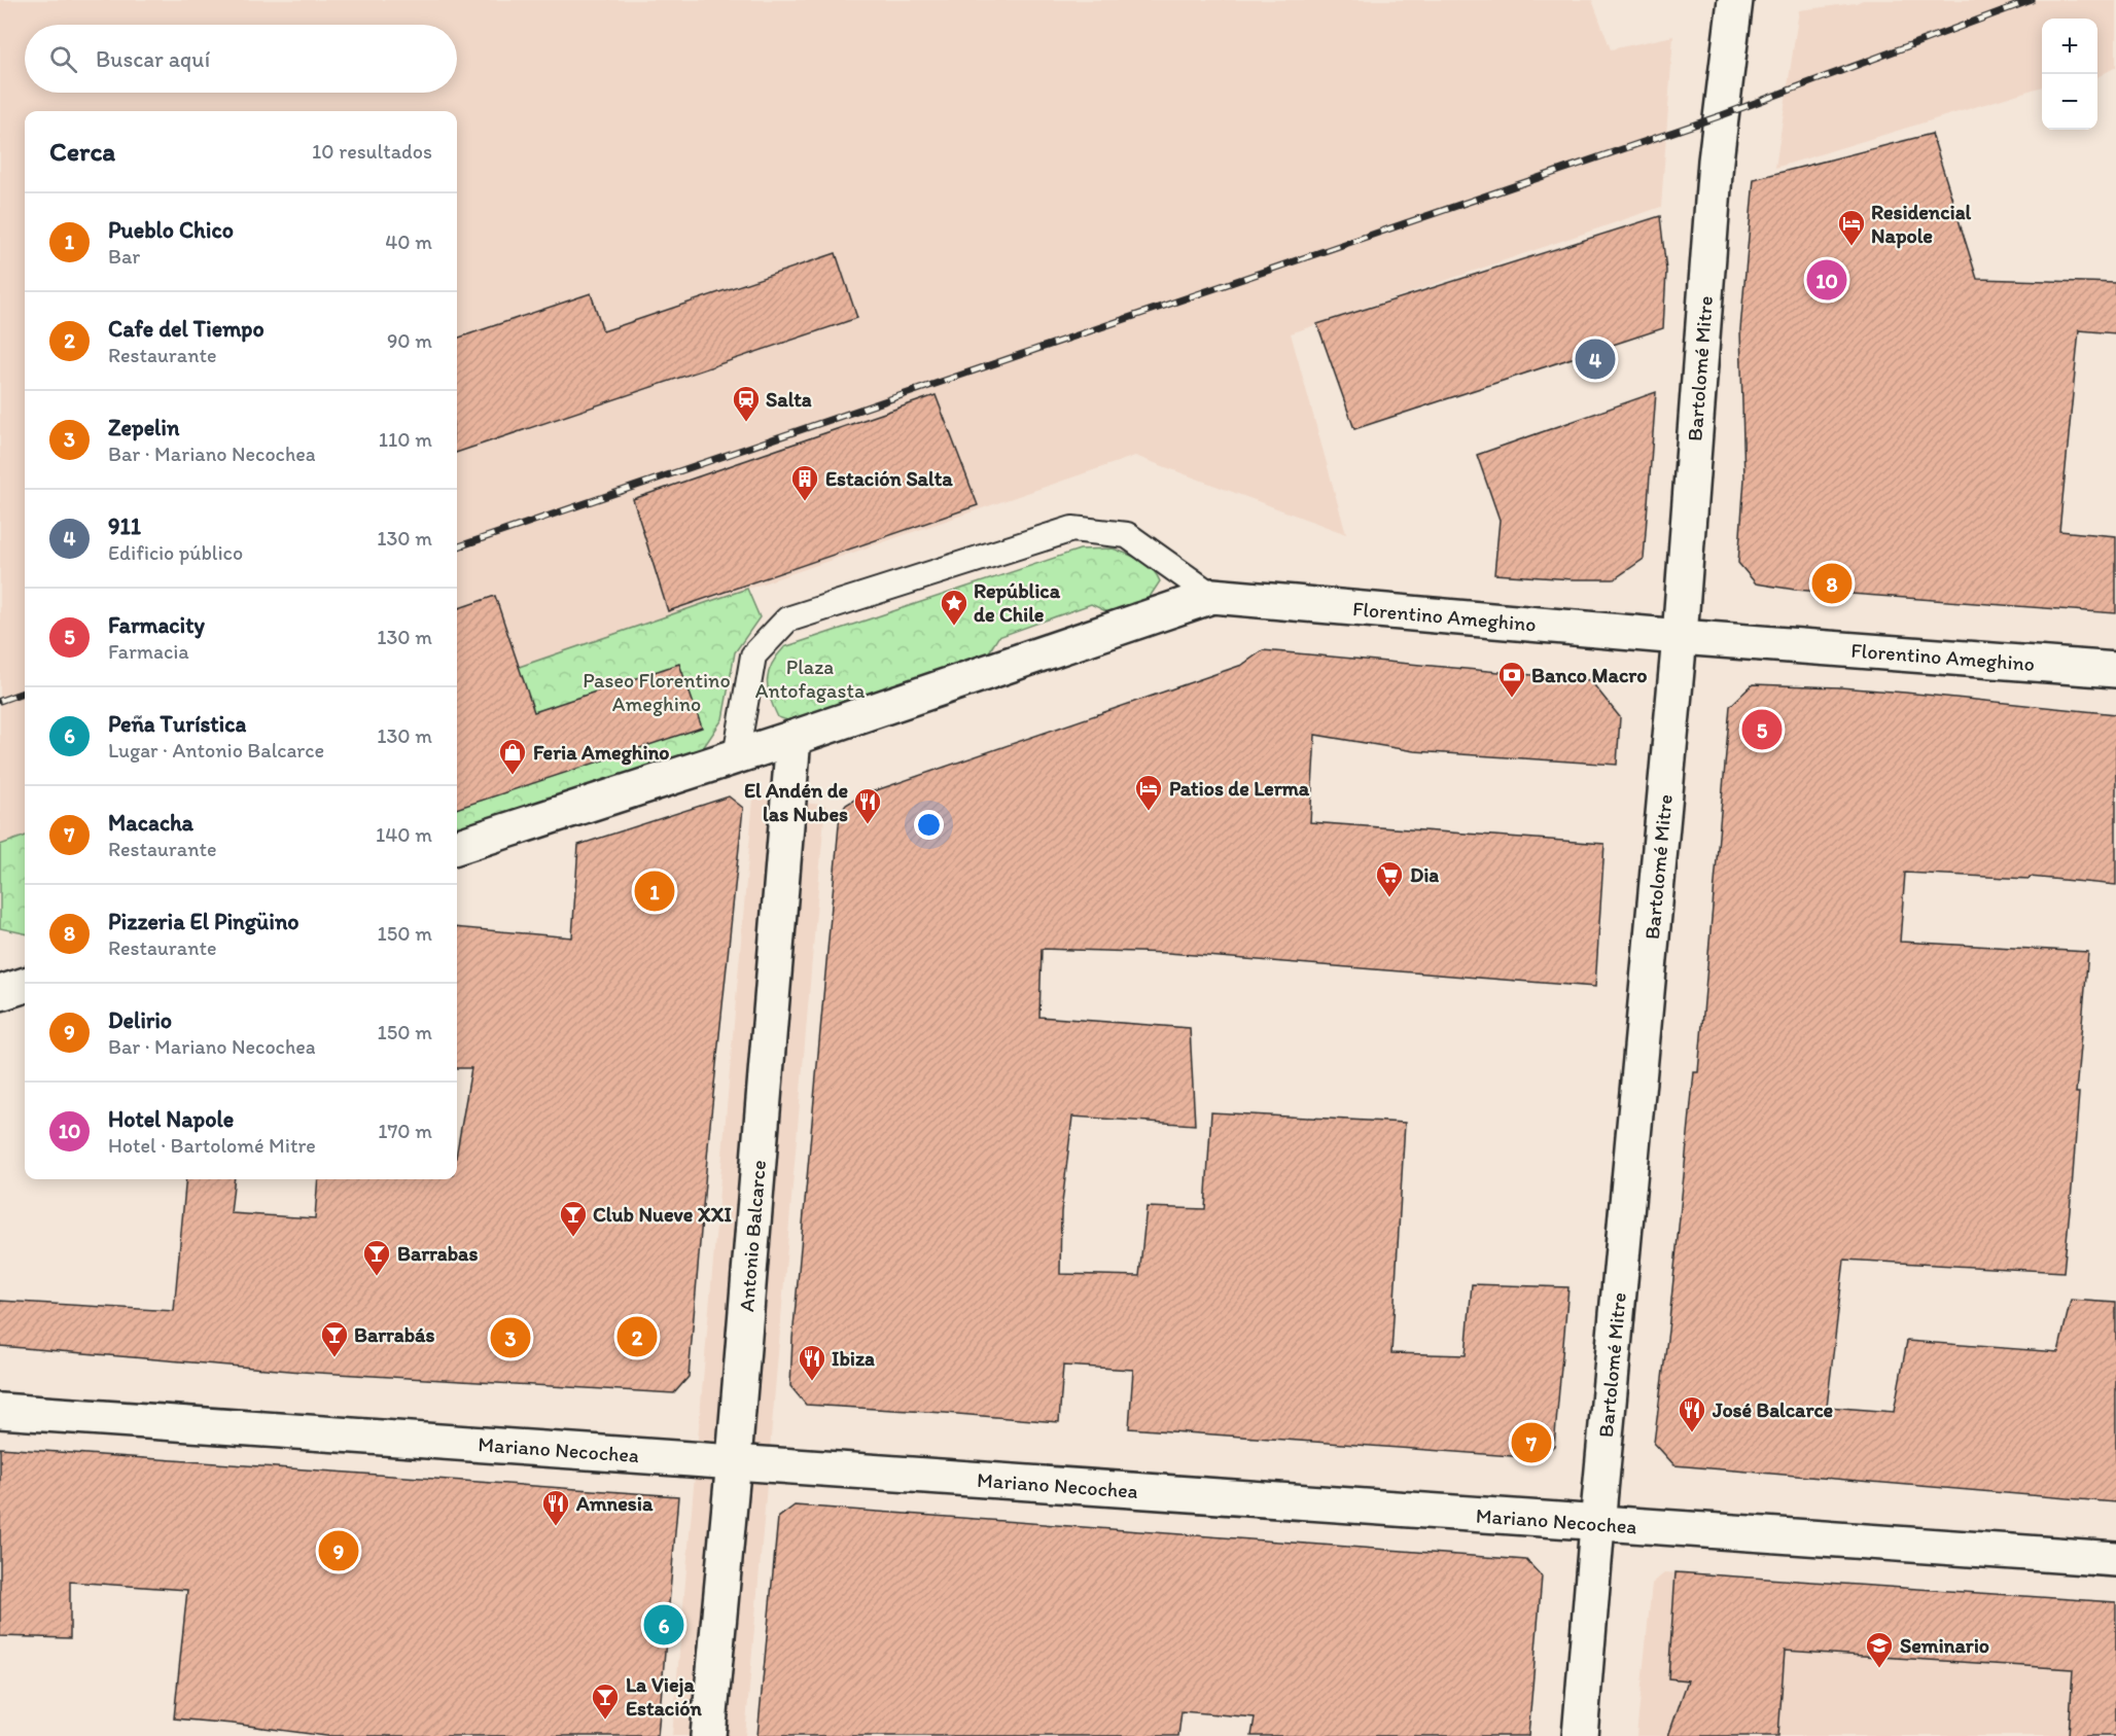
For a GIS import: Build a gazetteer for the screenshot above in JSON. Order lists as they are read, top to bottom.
{
  "streets": {
    "street": [
      "Bartolomé Mitre",
      "Florentino Ameghino",
      "Antonio Balcarce",
      "Mariano Necochea"
    ]
  },
  "crossings": [
    ["Bartolomé Mitre", "Florentino Ameghino"],
    ["Bartolomé Mitre", "Mariano Necochea"],
    ["Florentino Ameghino", "Antonio Balcarce"],
    ["Antonio Balcarce", "Mariano Necochea"]
  ],
  "parks": ["Plaza Antofagasta", "Paseo Florentino Ameghino"],
  "places": {
    "hotel": ["Residencial Napole", "Patios de Lerma"],
    "station": ["Salta"],
    "building": ["Estación Salta"],
    "place": ["República de Chile"],
    "bank": ["Banco Macro"],
    "shop": ["Feria Ameghino"],
    "restaurant": [
      "El Andén de las Nubes",
      "Ibiza",
      "José Balcarce",
      "Amnesia"
    ],
    "supermarket": ["Dia"],
    "bar": [
      "Club Nueve XXI",
      "Barrabas",
      "Barrabás",
      "La Vieja Estación"
    ],
    "school or university": ["Seminario"]
  },
  "page": {
    "map_buttons": ["+", "−"],
    "search": "Buscar aquí",
    "heading": ["Cerca", "10 resultados"],
    "list": [
      {
        "mark": "1",
        "name": "Pueblo Chico",
        "note": "Bar",
        "value": "40 m"
      },
      {
        "mark": "2",
        "name": "Cafe del Tiempo",
        "note": "Restaurante",
        "value": "90 m"
      },
      {
        "mark": "3",
        "name": "Zepelin",
        "note": "Bar · Mariano Necochea",
        "value": "110 m"
      },
      {
        "mark": "4",
        "name": "911",
        "note": "Edificio público",
        "value": "130 m"
      },
      {
        "mark": "5",
        "name": "Farmacity",
        "note": "Farmacia",
        "value": "130 m"
      },
      {
        "mark": "6",
        "name": "Peña Turística",
        "note": "Lugar · Antonio Balcarce",
        "value": "130 m"
      },
      {
        "mark": "7",
        "name": "Macacha",
        "note": "Restaurante",
        "value": "140 m"
      },
      {
        "mark": "8",
        "name": "Pizzeria El Pingüino",
        "note": "Restaurante",
        "value": "150 m"
      },
      {
        "mark": "9",
        "name": "Delirio",
        "note": "Bar · Mariano Necochea",
        "value": "150 m"
      },
      {
        "mark": "10",
        "name": "Hotel Napole",
        "note": "Hotel · Bartolomé Mitre",
        "value": "170 m"
      }
    ],
    "pins": [
      "10",
      "4",
      "8",
      "5",
      "1",
      "2",
      "3",
      "7",
      "9",
      "6"
    ]
  }
}
